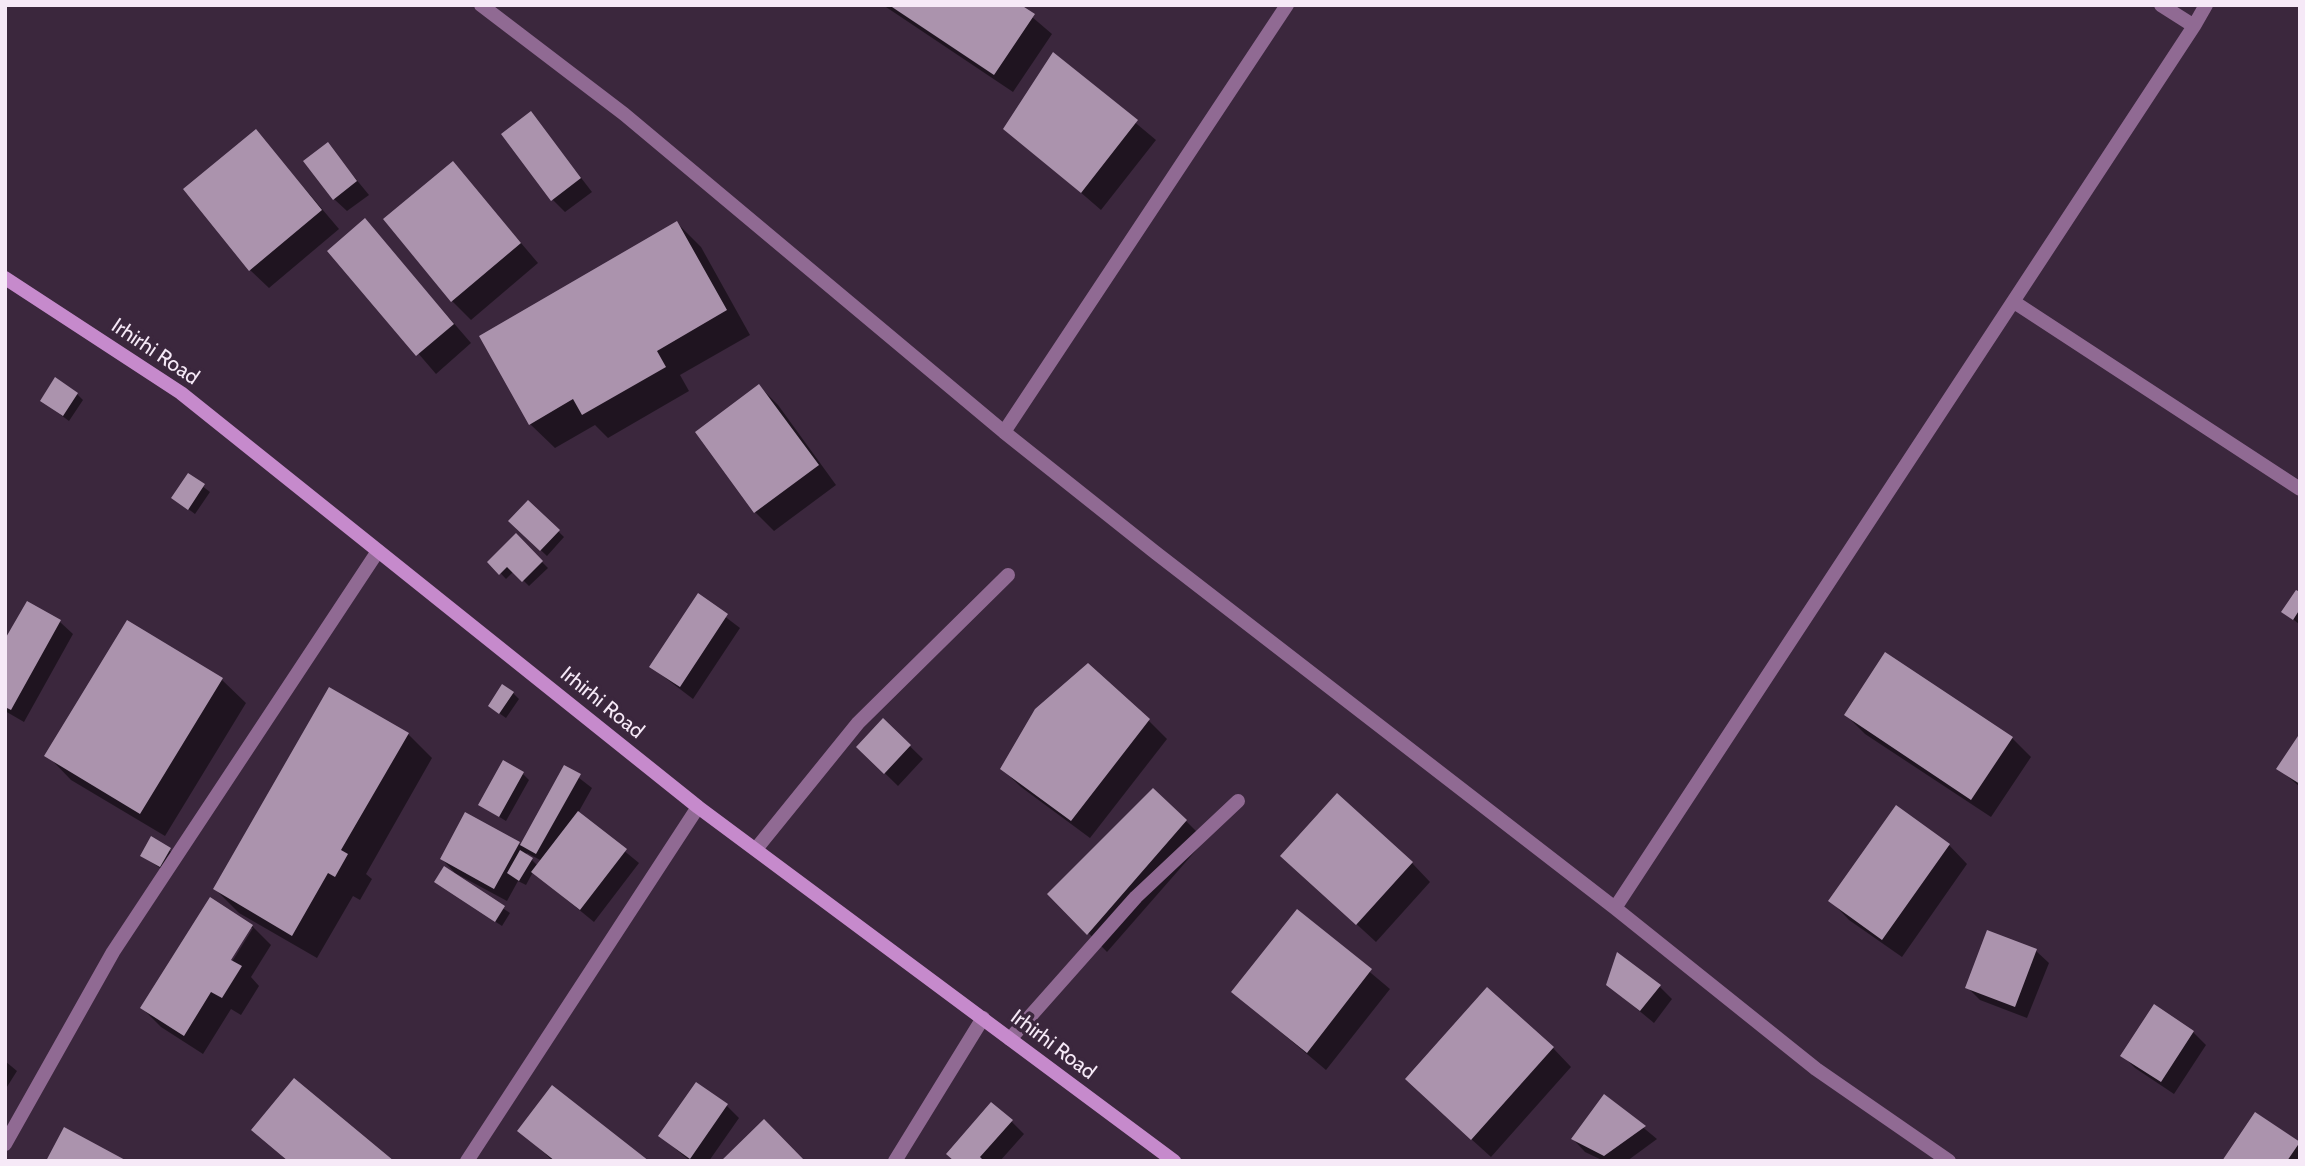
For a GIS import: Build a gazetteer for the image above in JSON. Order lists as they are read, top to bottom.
{
  "streets": {
    "street": ["Irhirhi Road"]
  }
}
